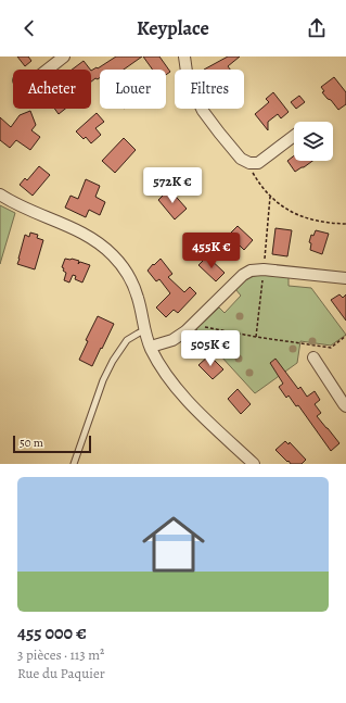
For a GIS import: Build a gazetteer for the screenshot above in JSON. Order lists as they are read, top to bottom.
{
  "scale_bar": "50 m",
  "page": {
    "header": "Keyplace",
    "chip": ["Acheter", "Louer", "Filtres"],
    "price": ["572K €", "455K €", "505K €"],
    "scale": "50 m",
    "list": [
      {
        "name": "455 000 €",
        "note": "3 pièces · 113 m² · Rue du Paquier"
      }
    ]
  }
}
